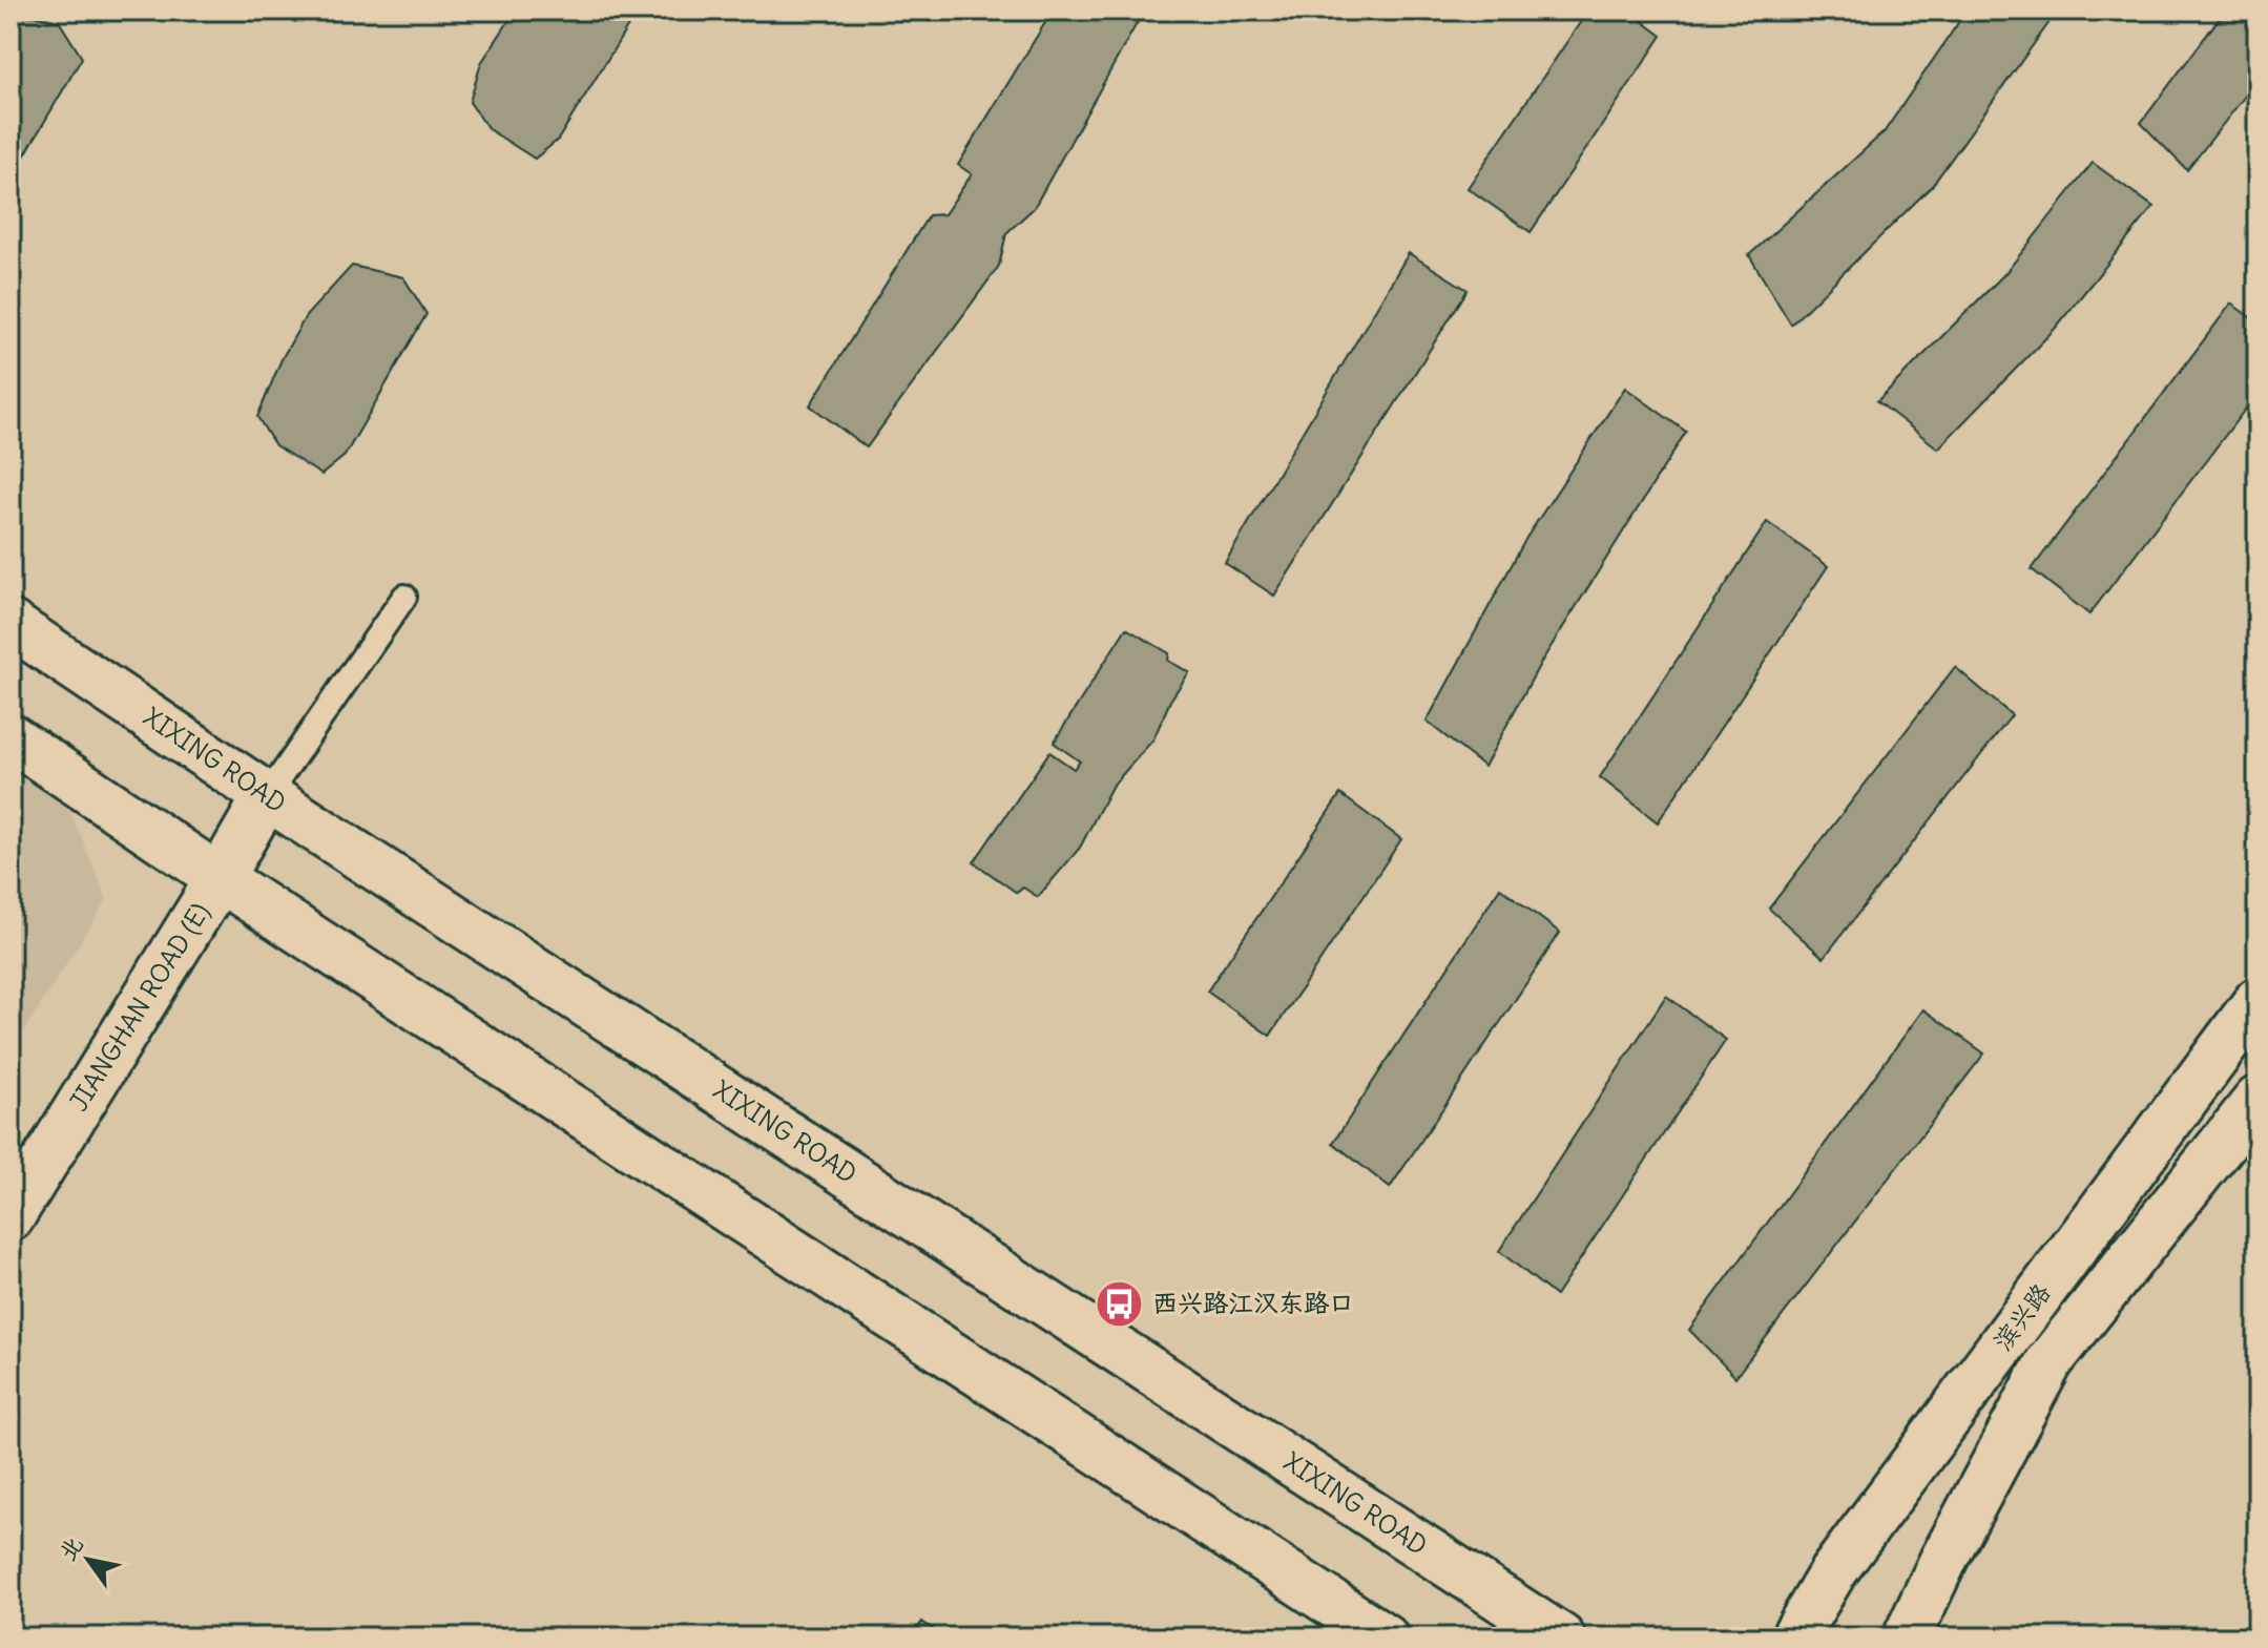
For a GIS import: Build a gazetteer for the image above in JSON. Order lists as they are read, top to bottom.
{
  "streets": {
    "main road": ["XIXING ROAD", "JIANGHAN ROAD (E)", "滨兴路"]
  },
  "crossings": [
    ["XIXING ROAD", "JIANGHAN ROAD (E)"]
  ],
  "places": {
    "bus stop": ["西兴路江汉东路口"]
  },
  "north": "top left"
}
